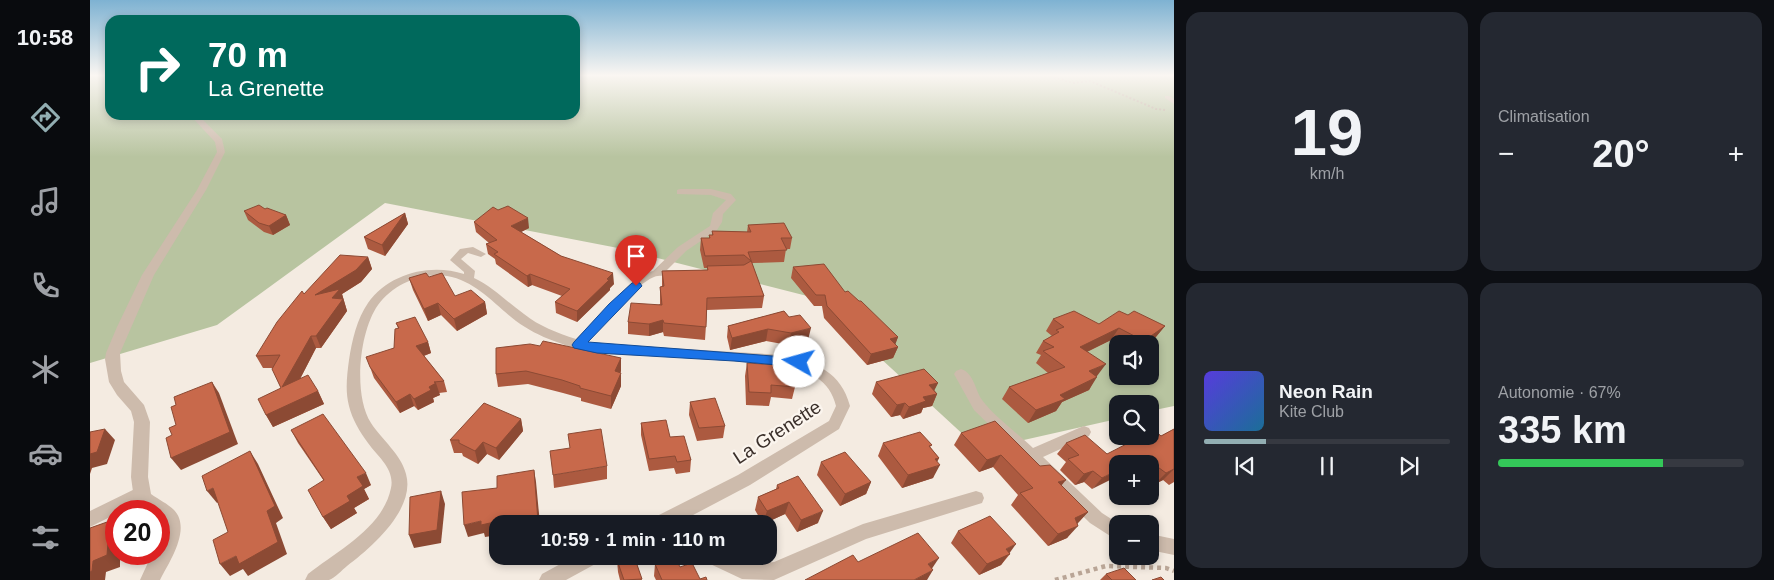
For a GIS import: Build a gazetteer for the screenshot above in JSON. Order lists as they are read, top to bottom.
{
  "streets": {
    "lane": ["La Grenette"]
  },
  "page": {
    "tabs": "10:58",
    "tile": [
      ["19", "km/h"],
      "Climatisation",
      ["Autonomie · 67%", "335 km"]
    ],
    "turn": ["70 m", "La Grenette"],
    "heat": ["−", "20°", "+"],
    "map_buttons": ["+", "−"],
    "song": ["Neon Rain", "Kite Club"],
    "limit": "20",
    "trip": "10:59 · 1 min · 110 m"
  }
}
